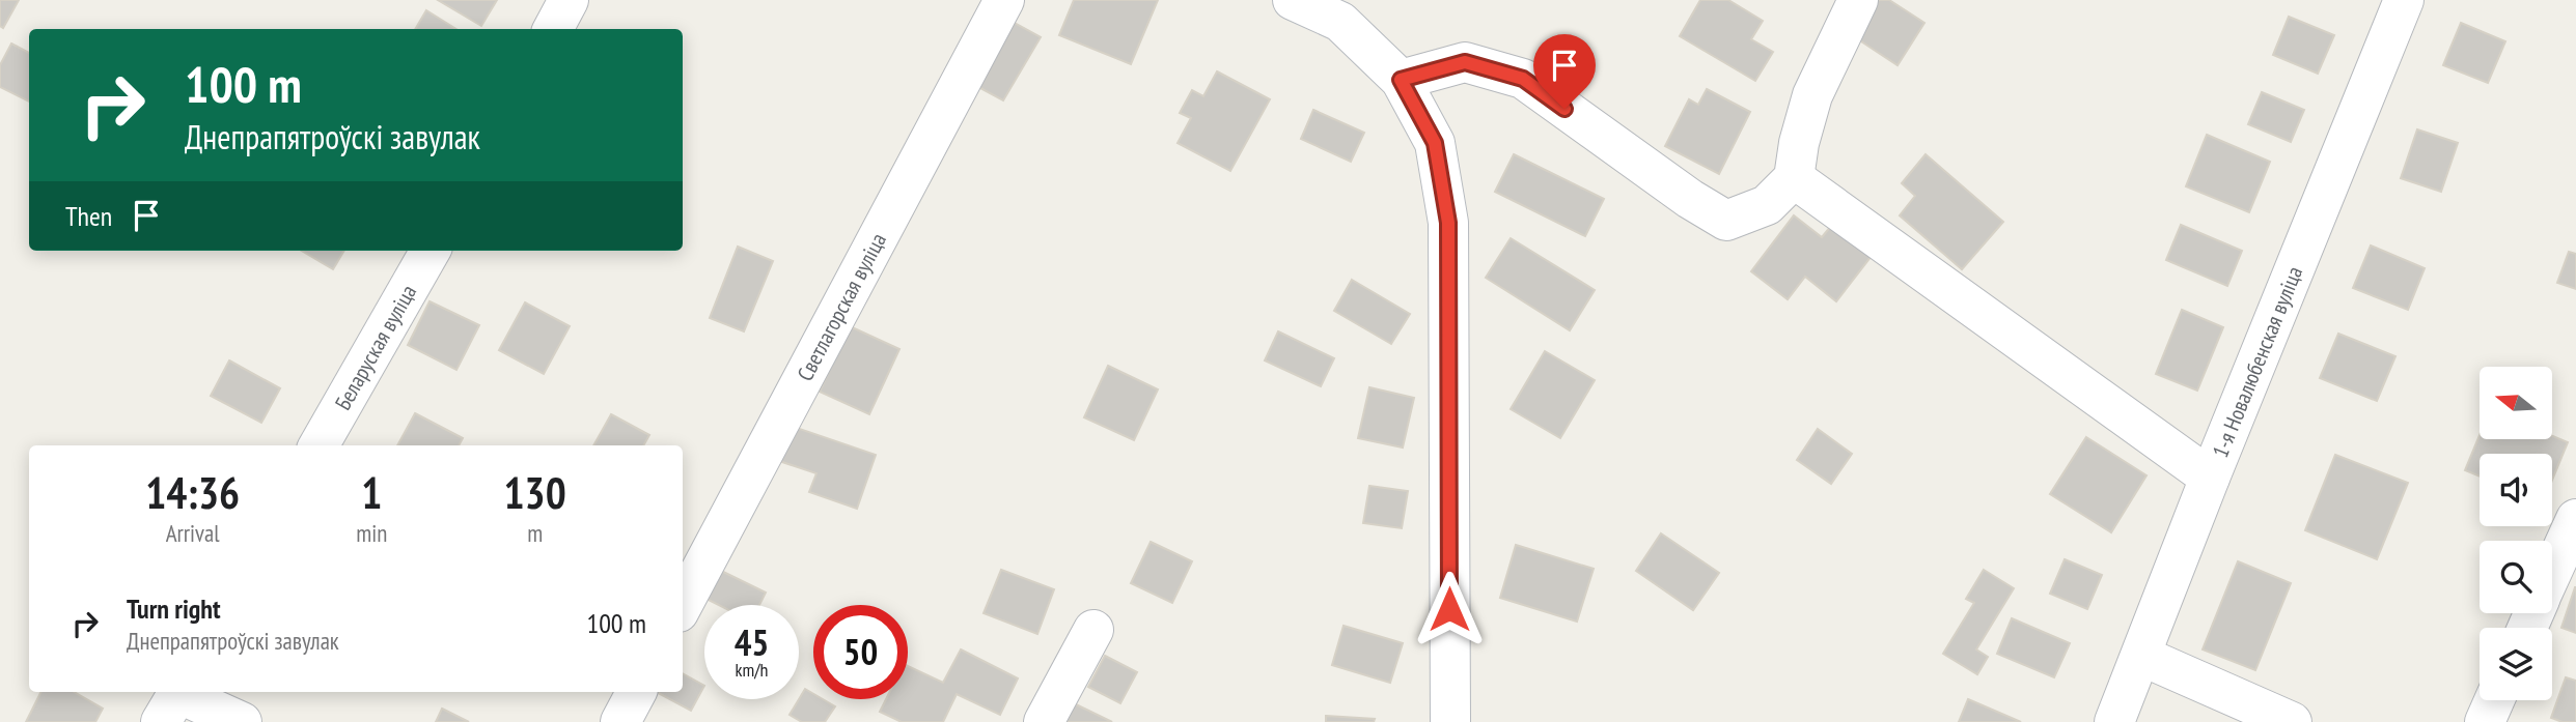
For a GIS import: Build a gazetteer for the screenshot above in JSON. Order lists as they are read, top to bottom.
{
  "streets": {
    "street": ["Светлагорская вуліца", "Беларуская вуліца", "1-я Новалюбенская вуліца"]
  },
  "north": "left",
  "page": {
    "turn": ["100 m", "Днепрапятроўскі завулак"],
    "then": "Then",
    "eta": [
      "14:36",
      "Arrival",
      "1",
      "min",
      "130",
      "m"
    ],
    "list": [
      {
        "name": "Turn right",
        "note": "Днепрапятроўскі завулак",
        "value": "100 m"
      }
    ],
    "speed": "45 km/h",
    "limit": "50"
  }
}
